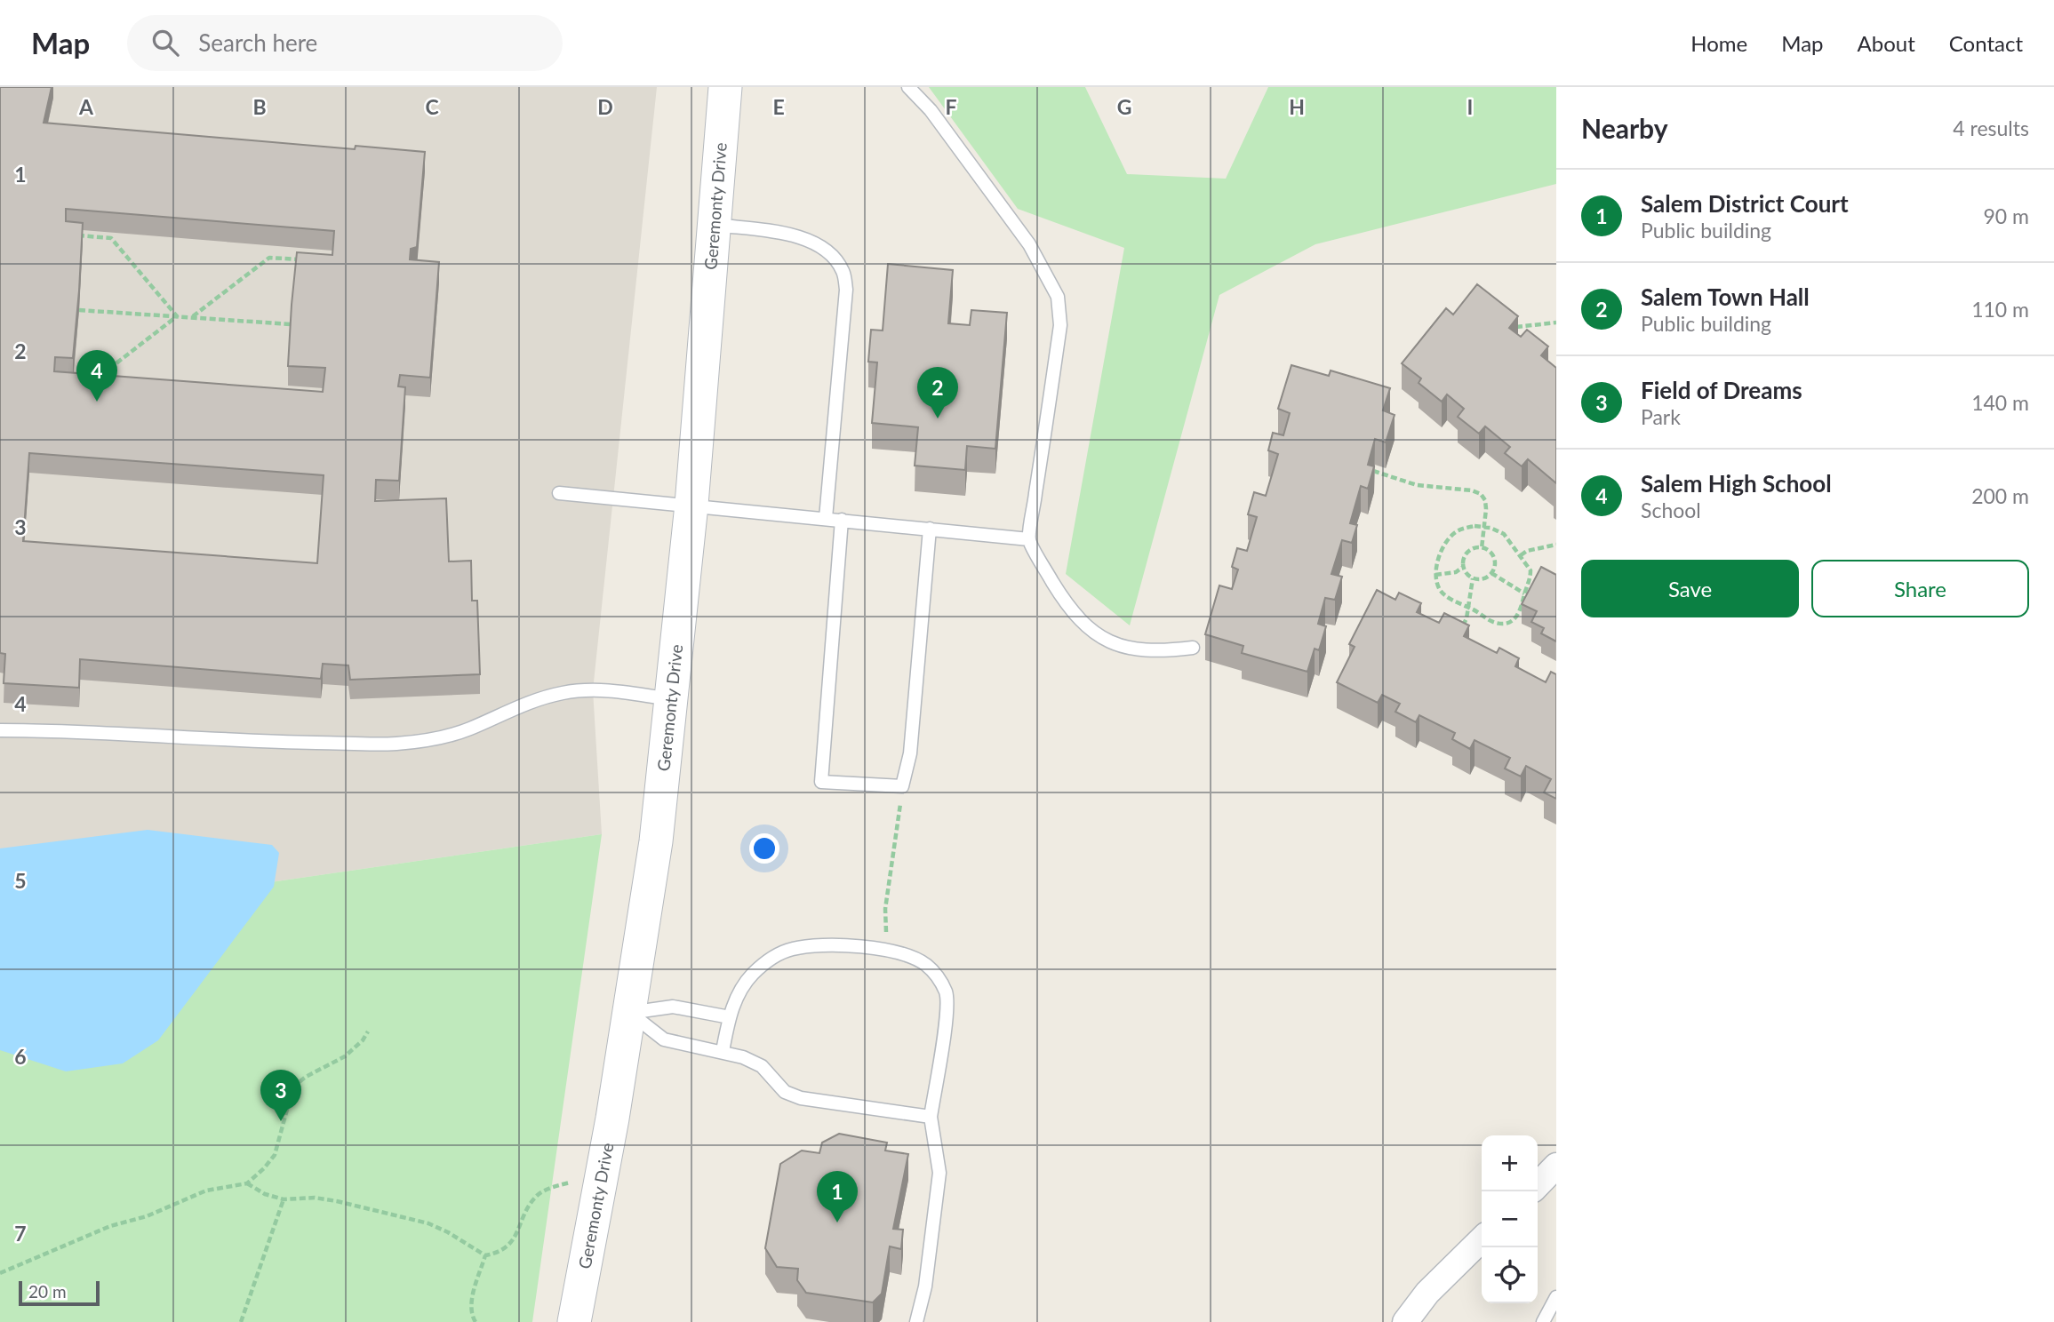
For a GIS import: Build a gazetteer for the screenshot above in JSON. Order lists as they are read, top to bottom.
{
  "streets": {
    "street": ["Geremonty Drive"]
  },
  "scale_bar": "20 m",
  "page": {
    "header": "Map",
    "search": "Search here",
    "nav": [
      "Home",
      "Map",
      "About",
      "Contact"
    ],
    "heading": ["Nearby", "4 results"],
    "list": [
      {
        "mark": "1",
        "name": "Salem District Court",
        "note": "Public building",
        "value": "90 m"
      },
      {
        "mark": "2",
        "name": "Salem Town Hall",
        "note": "Public building",
        "value": "110 m"
      },
      {
        "mark": "3",
        "name": "Field of Dreams",
        "note": "Park",
        "value": "140 m"
      },
      {
        "mark": "4",
        "name": "Salem High School",
        "note": "School",
        "value": "200 m"
      }
    ],
    "pins": [
      "4",
      "2",
      "3",
      "1"
    ],
    "buttons": ["Save", "Share"],
    "map_buttons": ["+", "−"],
    "scale": "20 m"
  },
  "grid": {
    "columns": [
      "A",
      "B",
      "C",
      "D",
      "E",
      "F",
      "G",
      "H",
      "I"
    ],
    "rows": [
      "1",
      "2",
      "3",
      "4",
      "5",
      "6",
      "7"
    ]
  }
}
